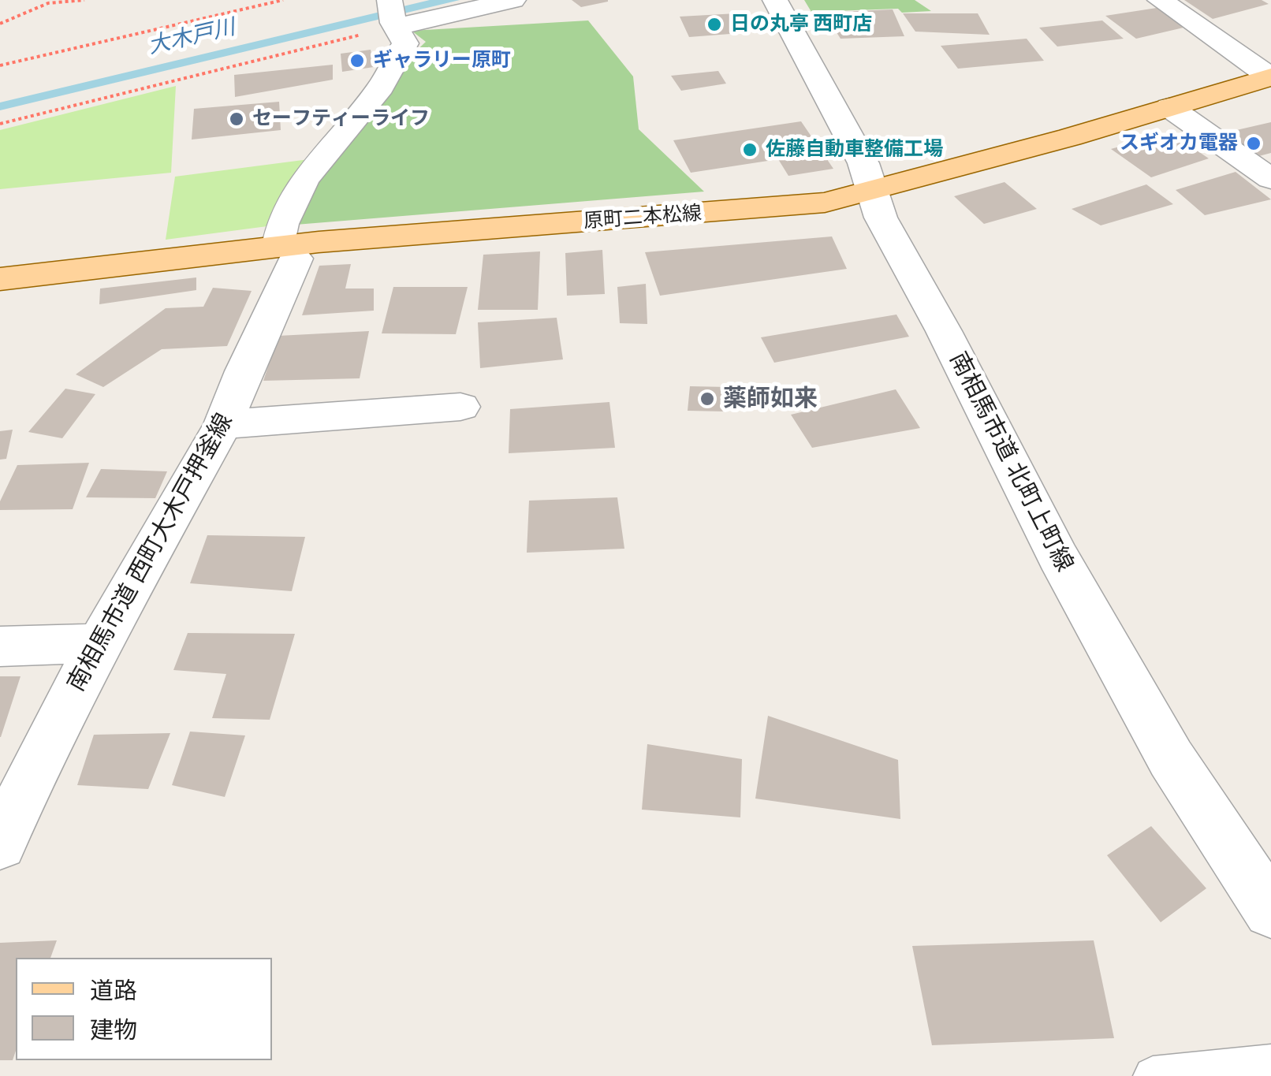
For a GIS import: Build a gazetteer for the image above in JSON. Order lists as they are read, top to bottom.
{
  "streets": {
    "main road": ["原町二本松線"],
    "street": ["南相馬市道 北町上町線", "南相馬市道 西町大木戸押釜線"]
  },
  "crossings": [
    ["原町二本松線", "南相馬市道 北町上町線"],
    ["原町二本松線", "南相馬市道 西町大木戸押釜線"]
  ],
  "water": ["大木戸川"],
  "places": [
    "日の丸亭 西町店",
    "ギャラリー原町",
    "セーフティーライフ",
    "スギオカ電器",
    "佐藤自動車整備工場",
    "薬師如来"
  ],
  "legend": ["道路", "建物"]
}
